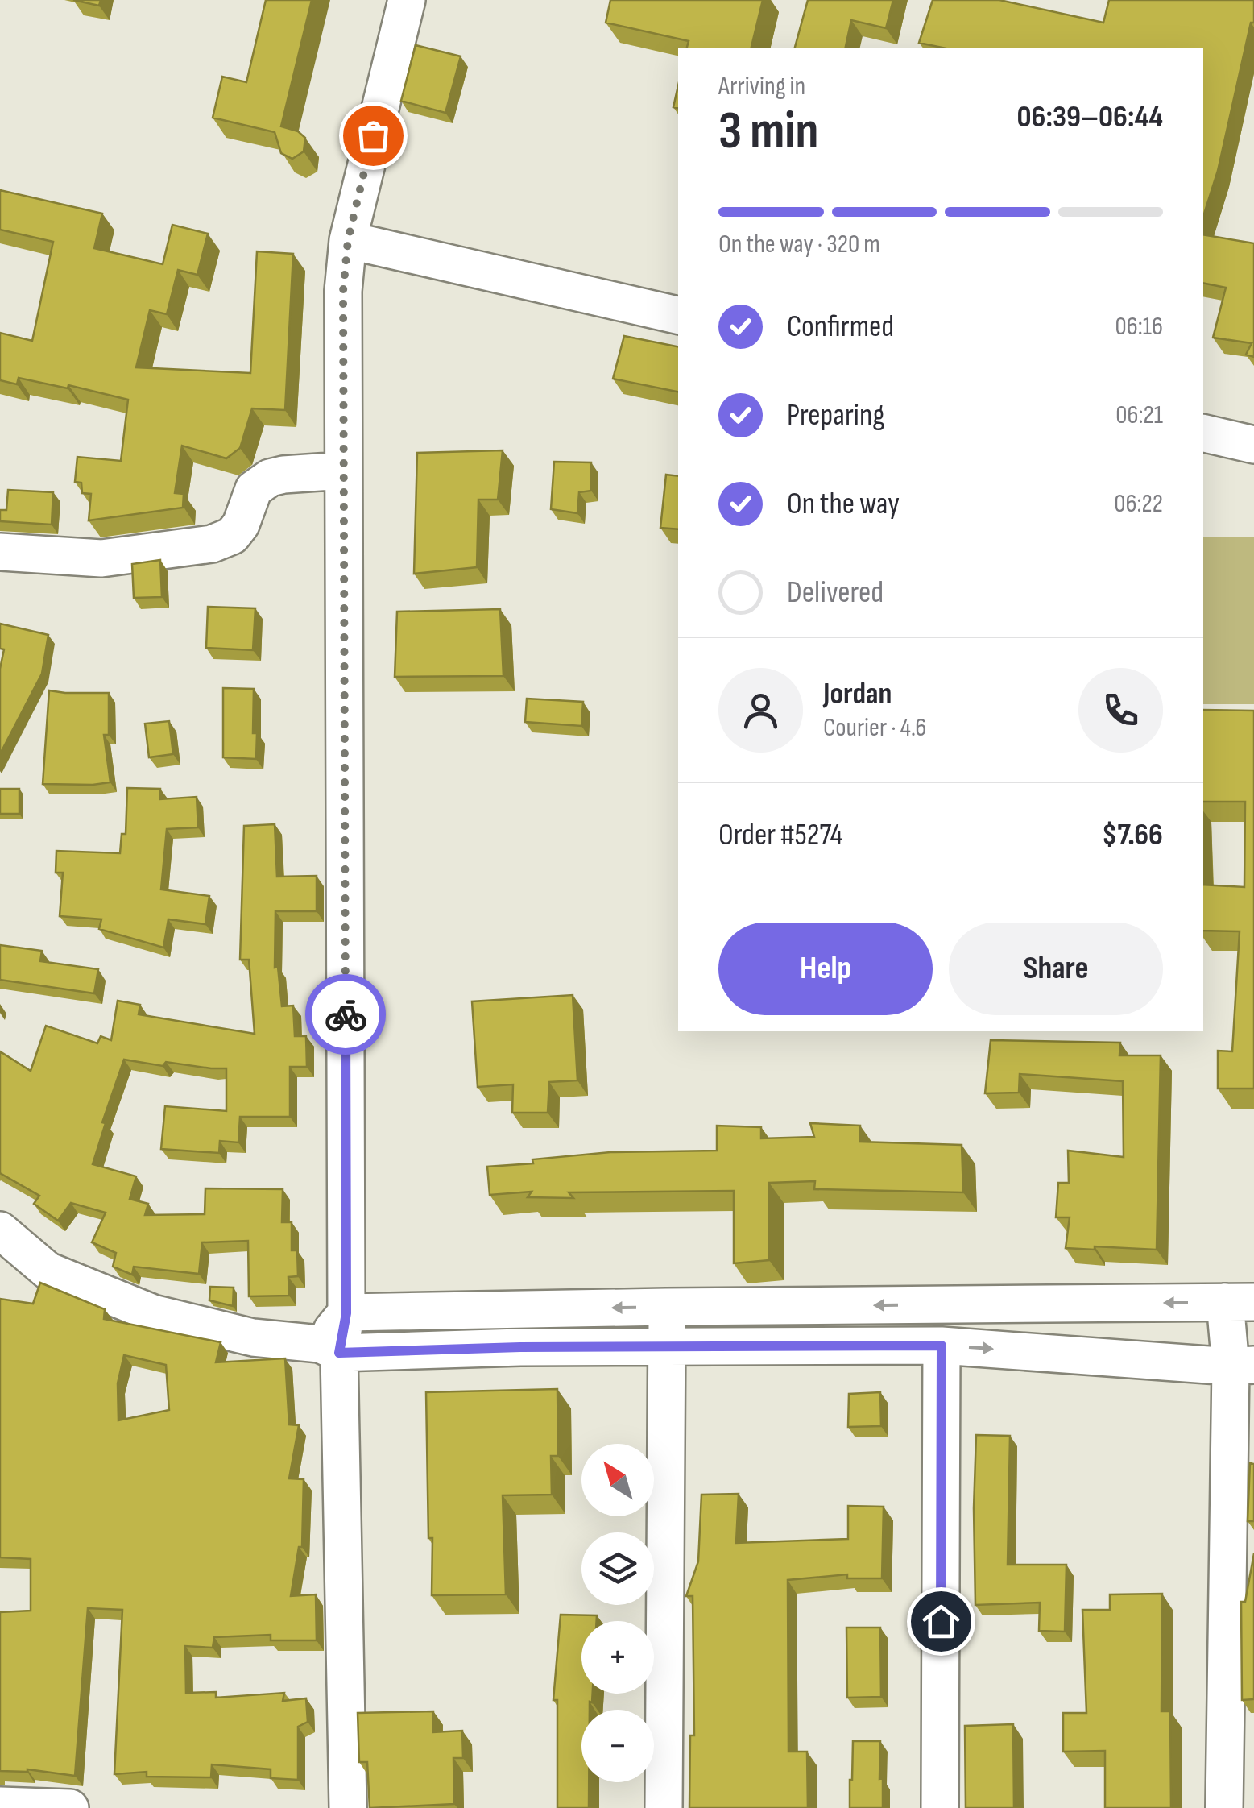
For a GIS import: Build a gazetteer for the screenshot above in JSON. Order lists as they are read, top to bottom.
{
  "north": "top left",
  "page": {
    "heading": ["3 min", "Arriving in", "06:39–06:44"],
    "panel": [
      "Jordan",
      "Courier · 4.6",
      "Order #5274",
      "$7.66"
    ],
    "bar": "On the way · 320 m",
    "list": [
      ["Confirmed", "06:16"],
      ["Preparing", "06:21"],
      ["On the way", "06:22"],
      "Delivered"
    ],
    "buttons": ["Help", "Share"],
    "map_buttons": ["+", "−"]
  }
}
